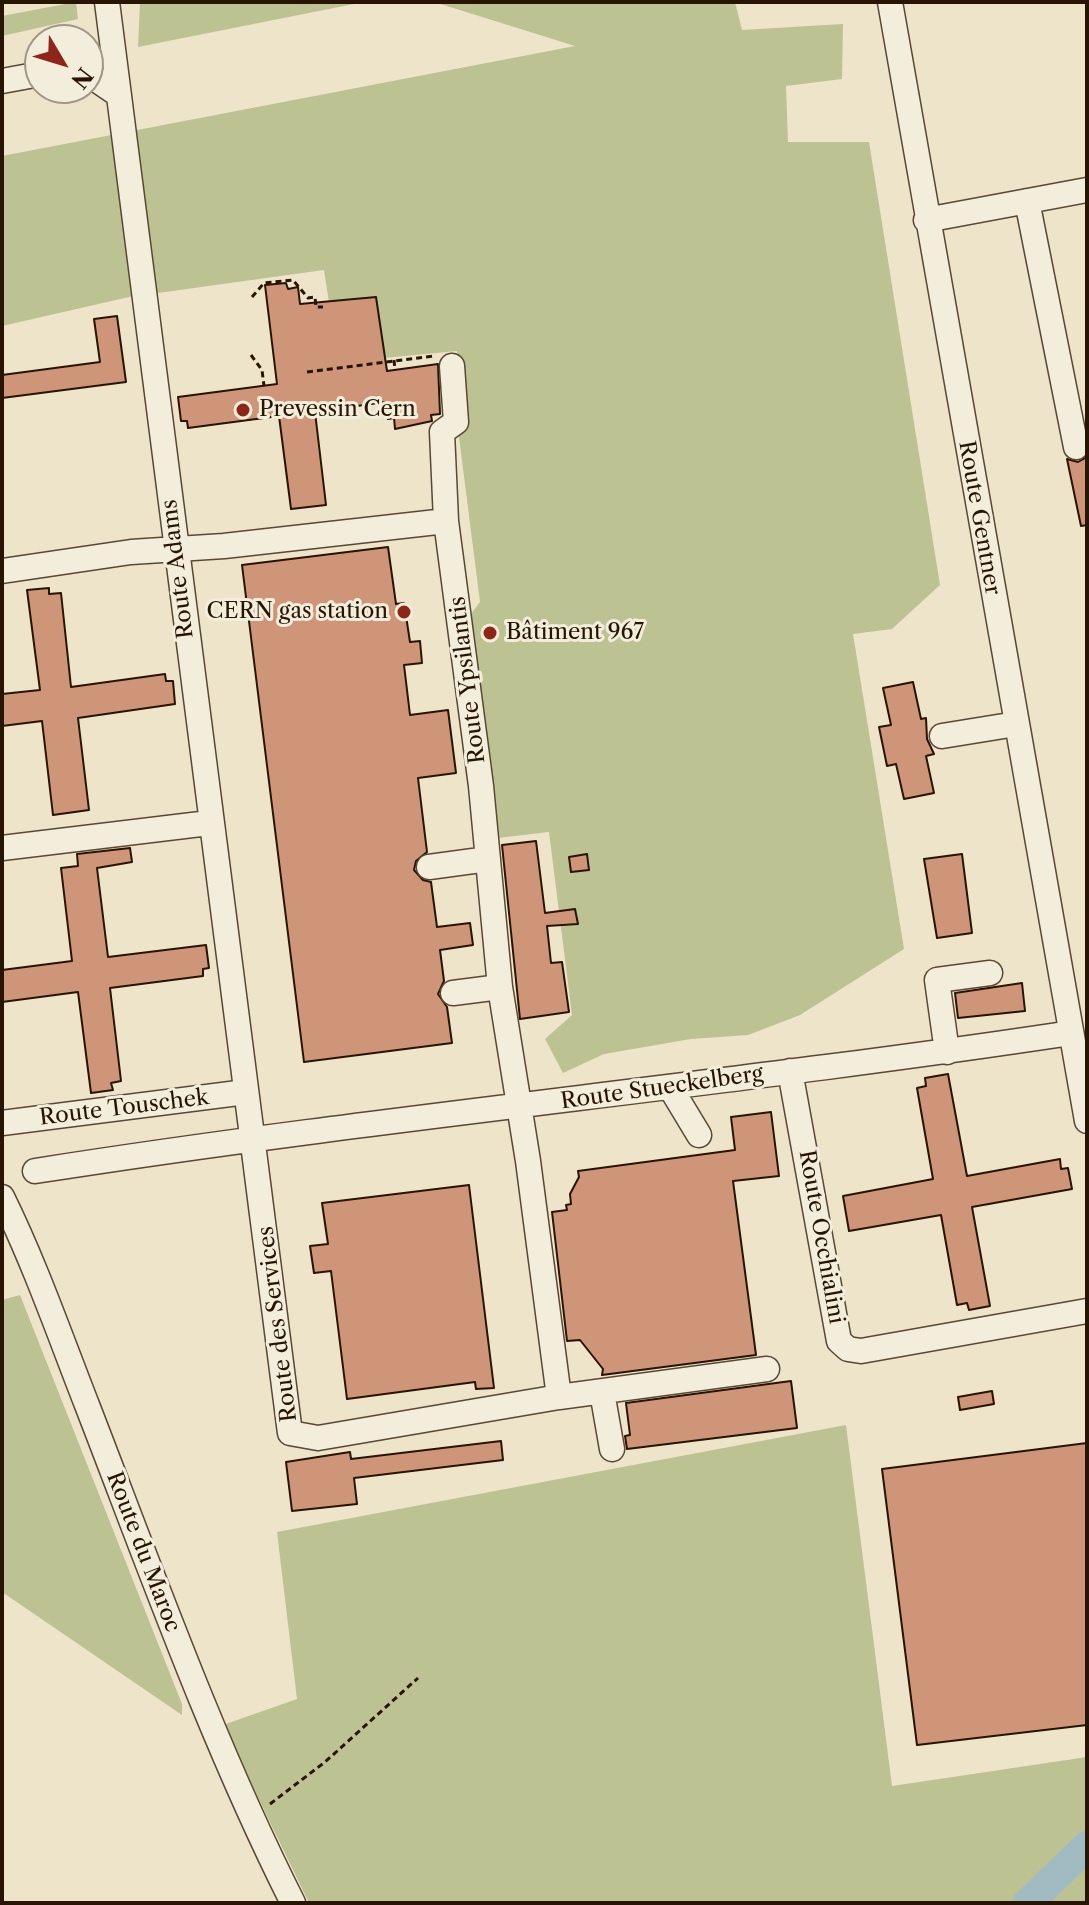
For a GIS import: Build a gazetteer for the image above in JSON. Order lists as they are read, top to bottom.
{
  "streets": {
    "street": [
      "Route Gentner",
      "Route Adams",
      "Route Ypsilantis",
      "Route Stueckelberg",
      "Route Touschek",
      "Route Occhialini",
      "Route des Services",
      "Route du Maroc"
    ]
  },
  "crossings": [
    ["Route Gentner", "Route Stueckelberg"],
    ["Route Adams", "Route Stueckelberg"],
    ["Route Adams", "Route Touschek"],
    ["Route Adams", "Route des Services"],
    ["Route Ypsilantis", "Route Stueckelberg"],
    ["Route Stueckelberg", "Route Occhialini"],
    ["Route Stueckelberg", "Route des Services"]
  ],
  "places": ["Prevessin Cern", "CERN gas station", "Bâtiment 967"],
  "north": "bottom right"
}
